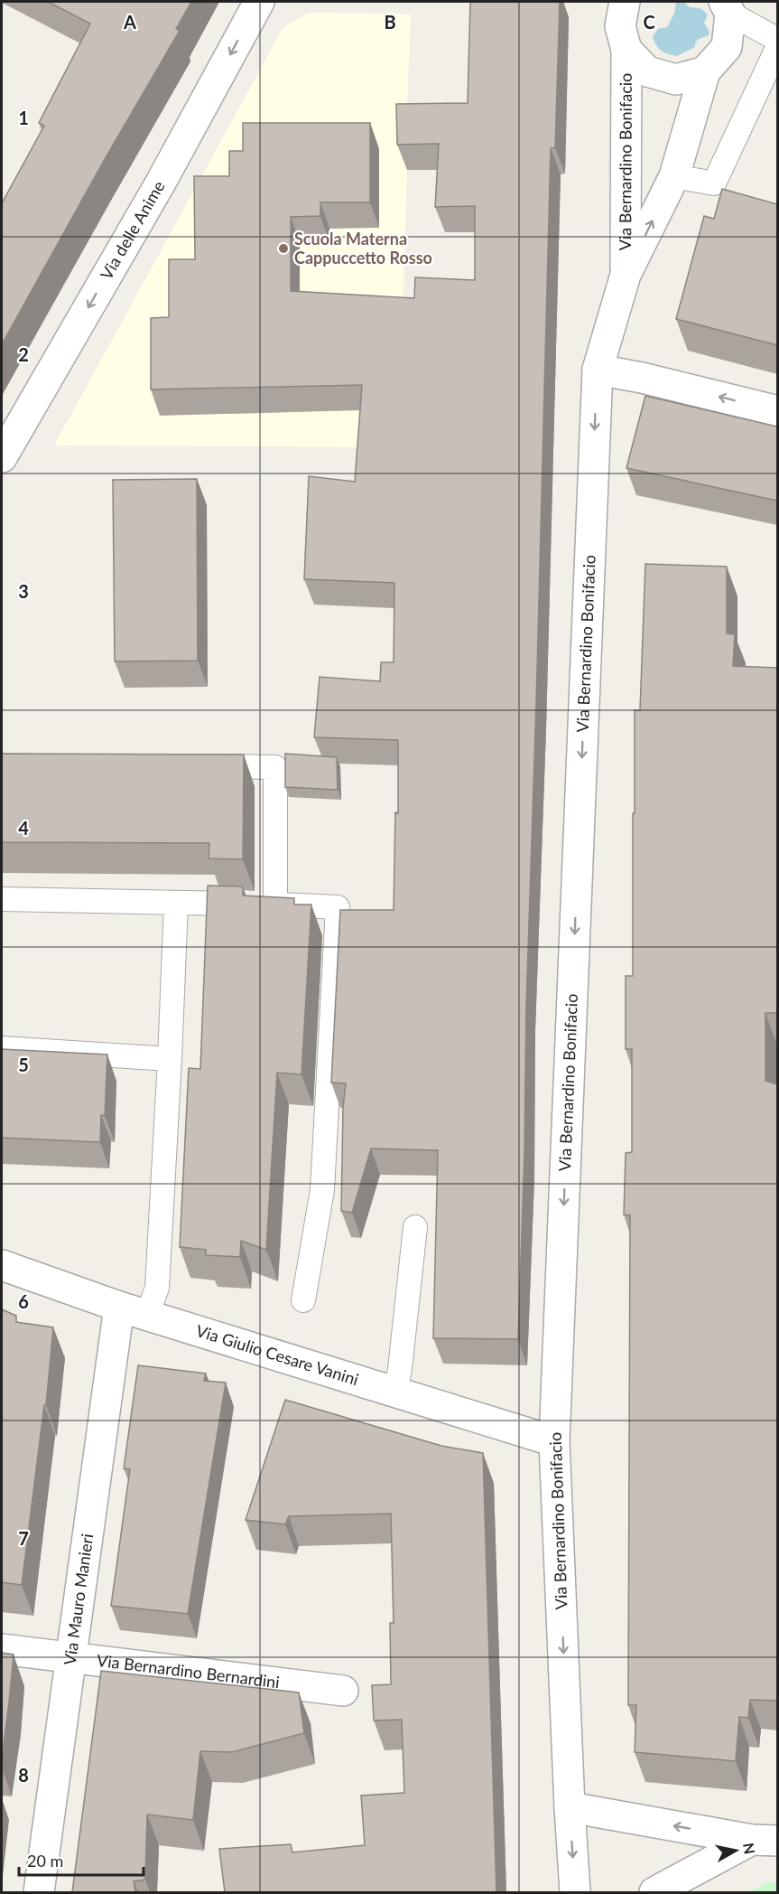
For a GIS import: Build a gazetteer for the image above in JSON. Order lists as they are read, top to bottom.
{
  "streets": {
    "street": [
      "Via Bernardino Bonifacio",
      "Via delle Anime",
      "Via Giulio Cesare Vanini",
      "Via Mauro Manieri",
      "Via Bernardino Bernardini"
    ]
  },
  "crossings": [
    ["Via Bernardino Bonifacio", "Via Giulio Cesare Vanini"],
    ["Via Giulio Cesare Vanini", "Via Mauro Manieri"],
    ["Via Mauro Manieri", "Via Bernardino Bernardini"]
  ],
  "one_way": ["Via Bernardino Bonifacio", "Via delle Anime"],
  "places": ["Scuola Materna Cappuccetto Rosso"],
  "scale_bar": "20 m",
  "north": "right",
  "grid": {
    "columns": ["A", "B", "C"],
    "rows": [
      "1",
      "2",
      "3",
      "4",
      "5",
      "6",
      "7",
      "8"
    ]
  }
}
